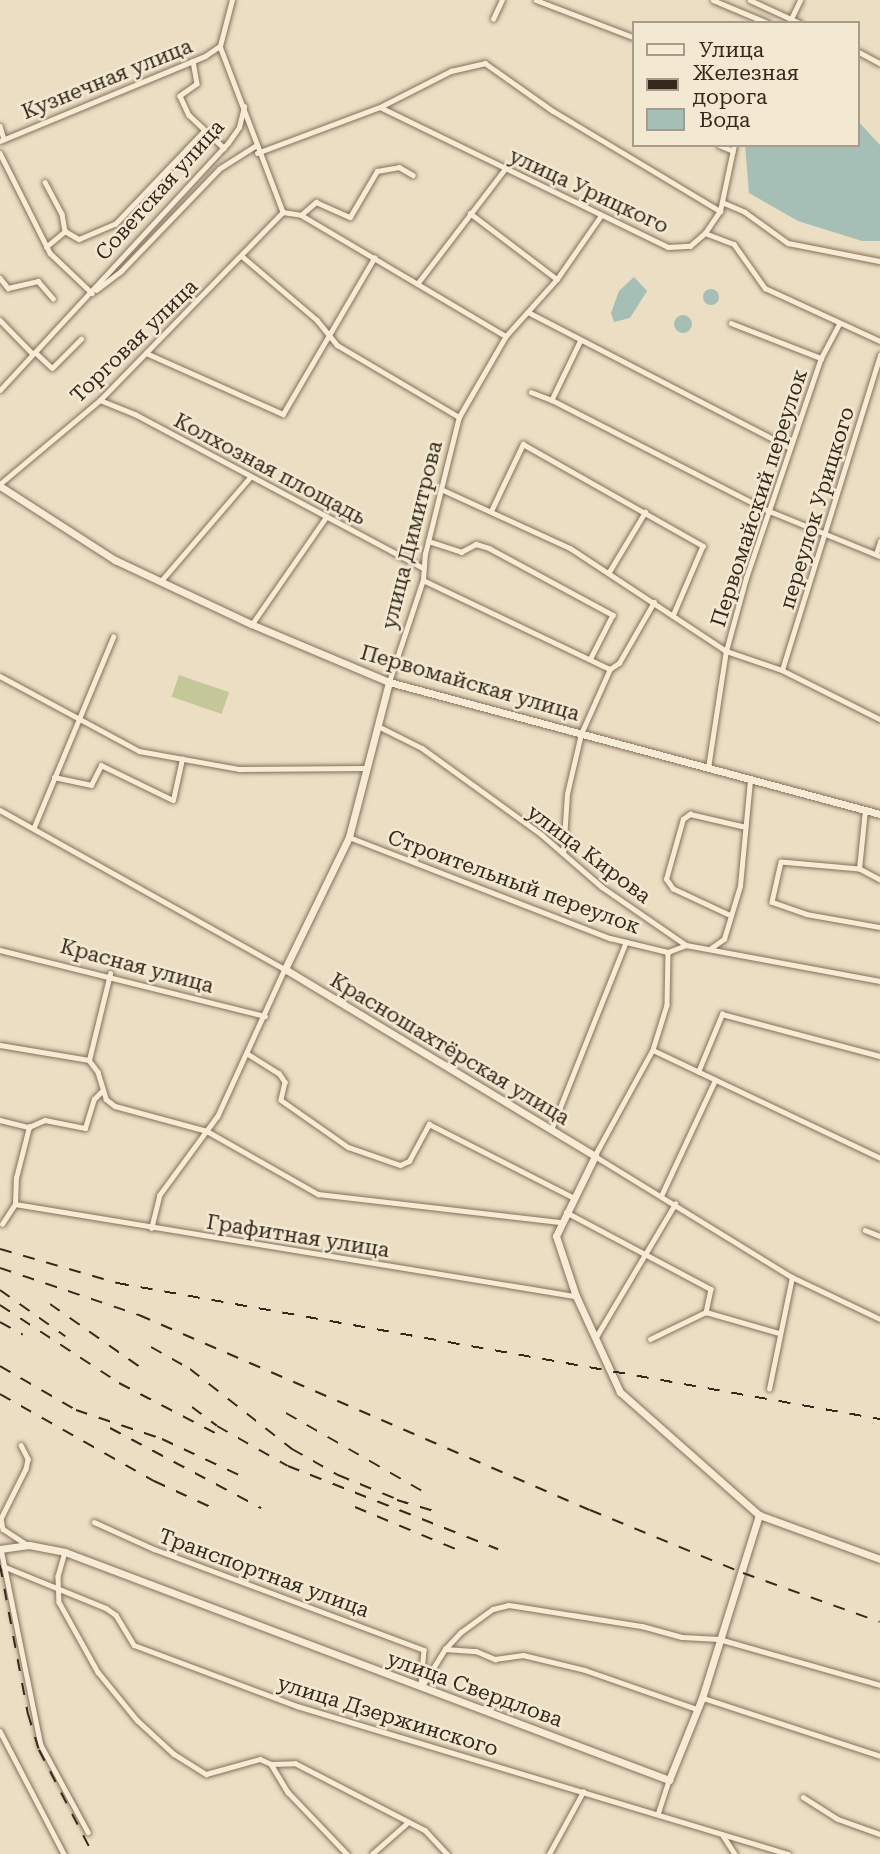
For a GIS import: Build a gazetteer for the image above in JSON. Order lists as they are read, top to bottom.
{
  "streets": {
    "street": [
      "Кузнечная улица",
      "Советская улица",
      "улица Урицкого",
      "Торговая улица",
      "Колхозная площадь",
      "Первомайский переулок",
      "переулок Урицкого",
      "улица Димитрова",
      "Первомайская улица",
      "улица Кирова",
      "Строительный переулок",
      "Красная улица",
      "Красношахтёрская улица",
      "Графитная улица",
      "Транспортная улица",
      "улица Свердлова",
      "улица Дзержинского"
    ]
  },
  "crossings": [
    ["улица Урицкого", "улица Димитрова"],
    ["Торговая улица", "Колхозная площадь"],
    ["Торговая улица", "Первомайская улица"],
    ["Колхозная площадь", "улица Димитрова"],
    ["Первомайский переулок", "Первомайская улица"],
    ["улица Димитрова", "Первомайская улица"],
    ["улица Димитрова", "улица Кирова"],
    ["улица Димитрова", "Строительный переулок"],
    ["улица Димитрова", "Красная улица"],
    ["улица Димитрова", "Красношахтёрская улица"],
    ["улица Димитрова", "Графитная улица"],
    ["Транспортная улица", "улица Свердлова"]
  ],
  "legend": ["Улица", "Железная дорога", "Вода"]
}
